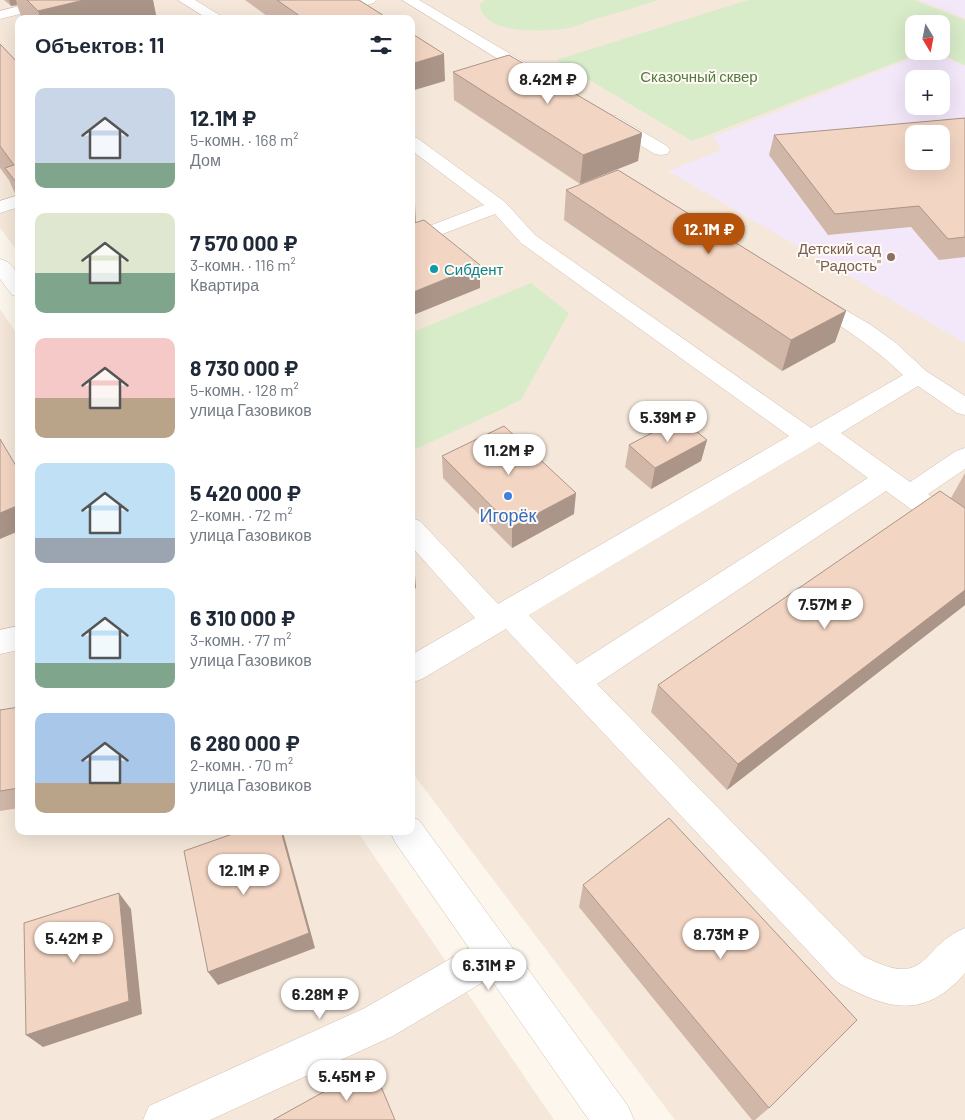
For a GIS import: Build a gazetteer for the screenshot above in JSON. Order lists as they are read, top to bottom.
{
  "parks": ["Сказочный сквер"],
  "places": ["Детский сад \"Радость\"", "Сибдент", "Игорёк"],
  "north": "bottom",
  "page": {
    "map_buttons": ["+", "−"],
    "heading": "Объектов: 11",
    "price": [
      "8.42M ₽",
      "12.1M ₽",
      "5.39M ₽",
      "11.2M ₽",
      "7.57M ₽",
      "12.1M ₽",
      "8.73M ₽",
      "5.42M ₽",
      "6.31M ₽",
      "6.28M ₽",
      "5.45M ₽"
    ],
    "list": [
      {
        "name": "12.1M ₽",
        "note": "5-комн. · 168 m² · Дом"
      },
      {
        "name": "7 570 000 ₽",
        "note": "3-комн. · 116 m² · Квартира"
      },
      {
        "name": "8 730 000 ₽",
        "note": "5-комн. · 128 m² · улица Газовиков"
      },
      {
        "name": "5 420 000 ₽",
        "note": "2-комн. · 72 m² · улица Газовиков"
      },
      {
        "name": "6 310 000 ₽",
        "note": "3-комн. · 77 m² · улица Газовиков"
      },
      {
        "name": "6 280 000 ₽",
        "note": "2-комн. · 70 m² · улица Газовиков"
      }
    ]
  }
}
